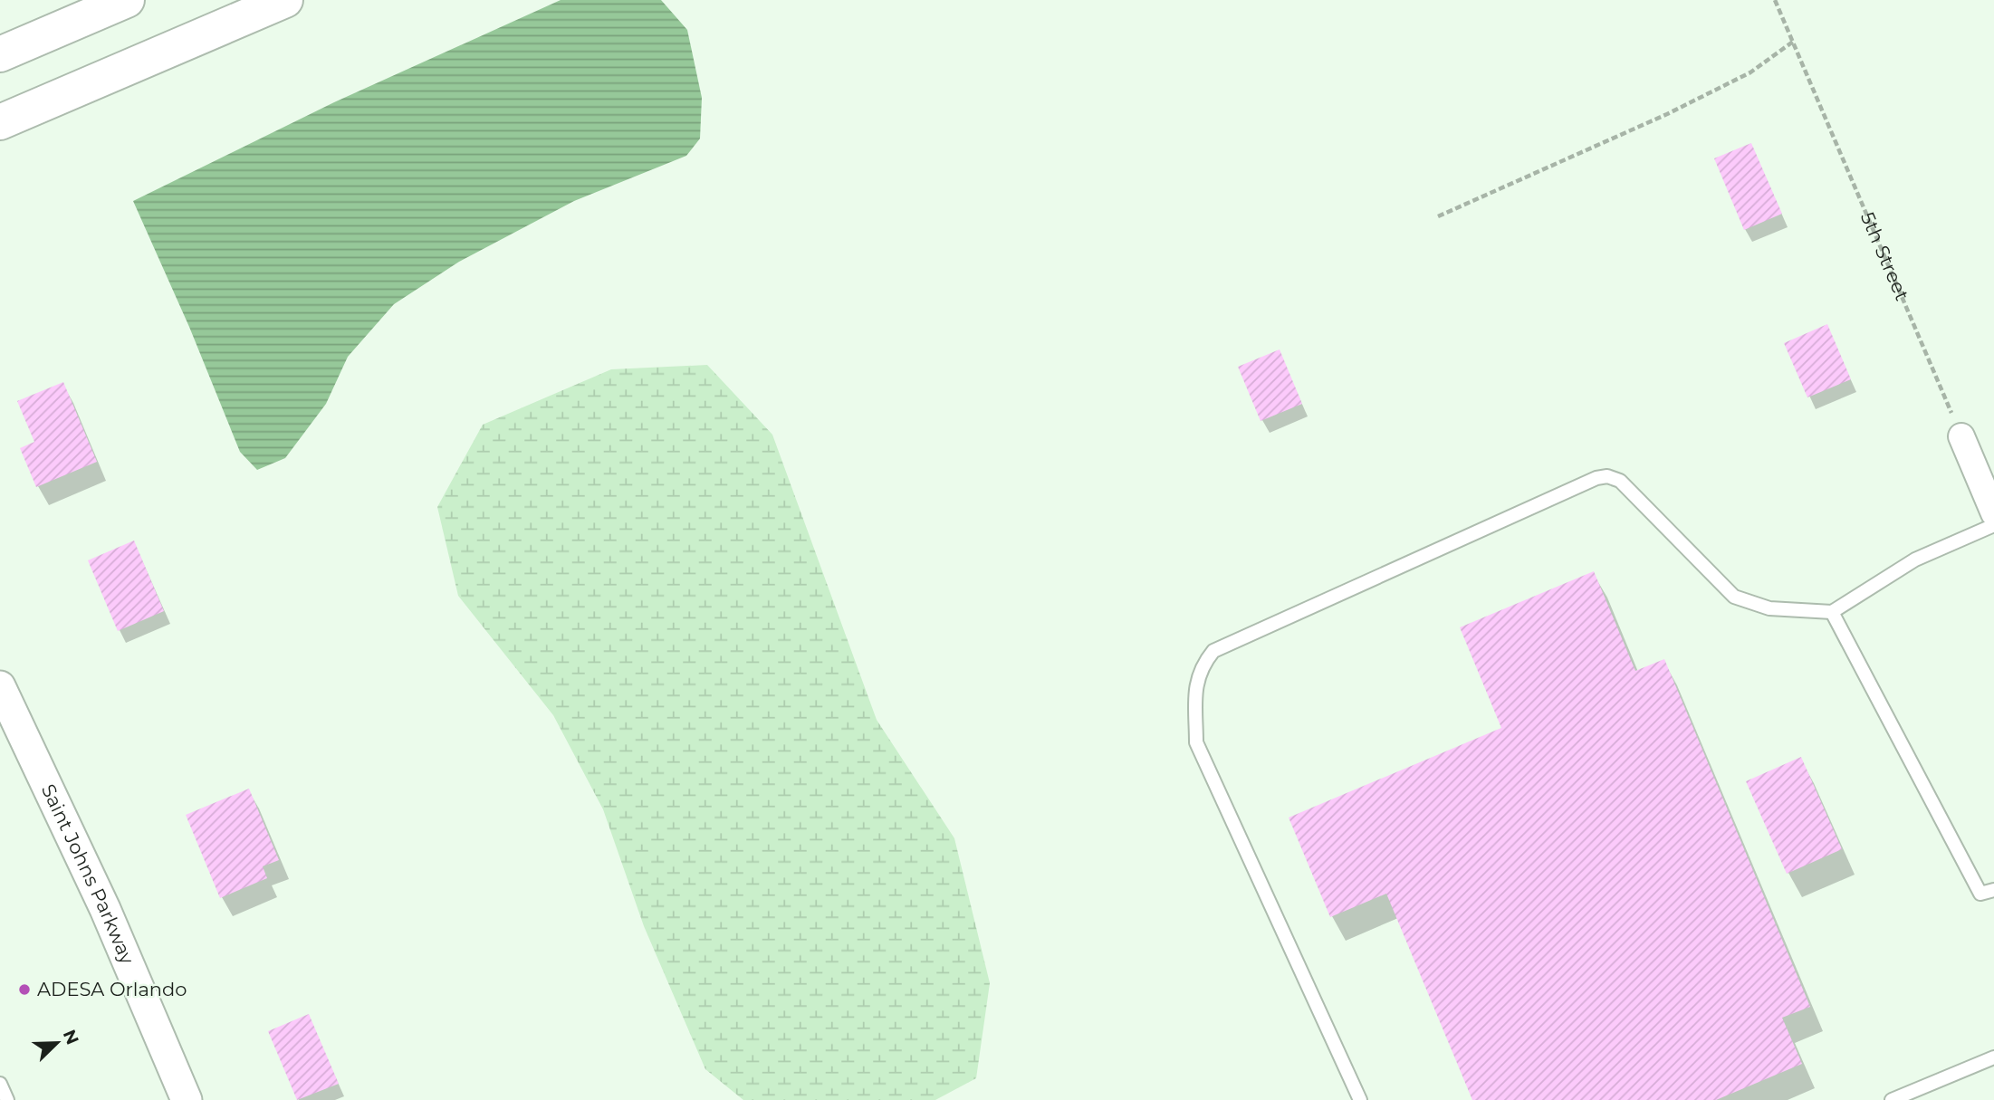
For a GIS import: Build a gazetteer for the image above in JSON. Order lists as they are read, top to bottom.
{
  "streets": {
    "street": ["Saint Johns Parkway"],
    "path": ["5th Street"]
  },
  "places": ["ADESA Orlando"],
  "north": "top right"
}
